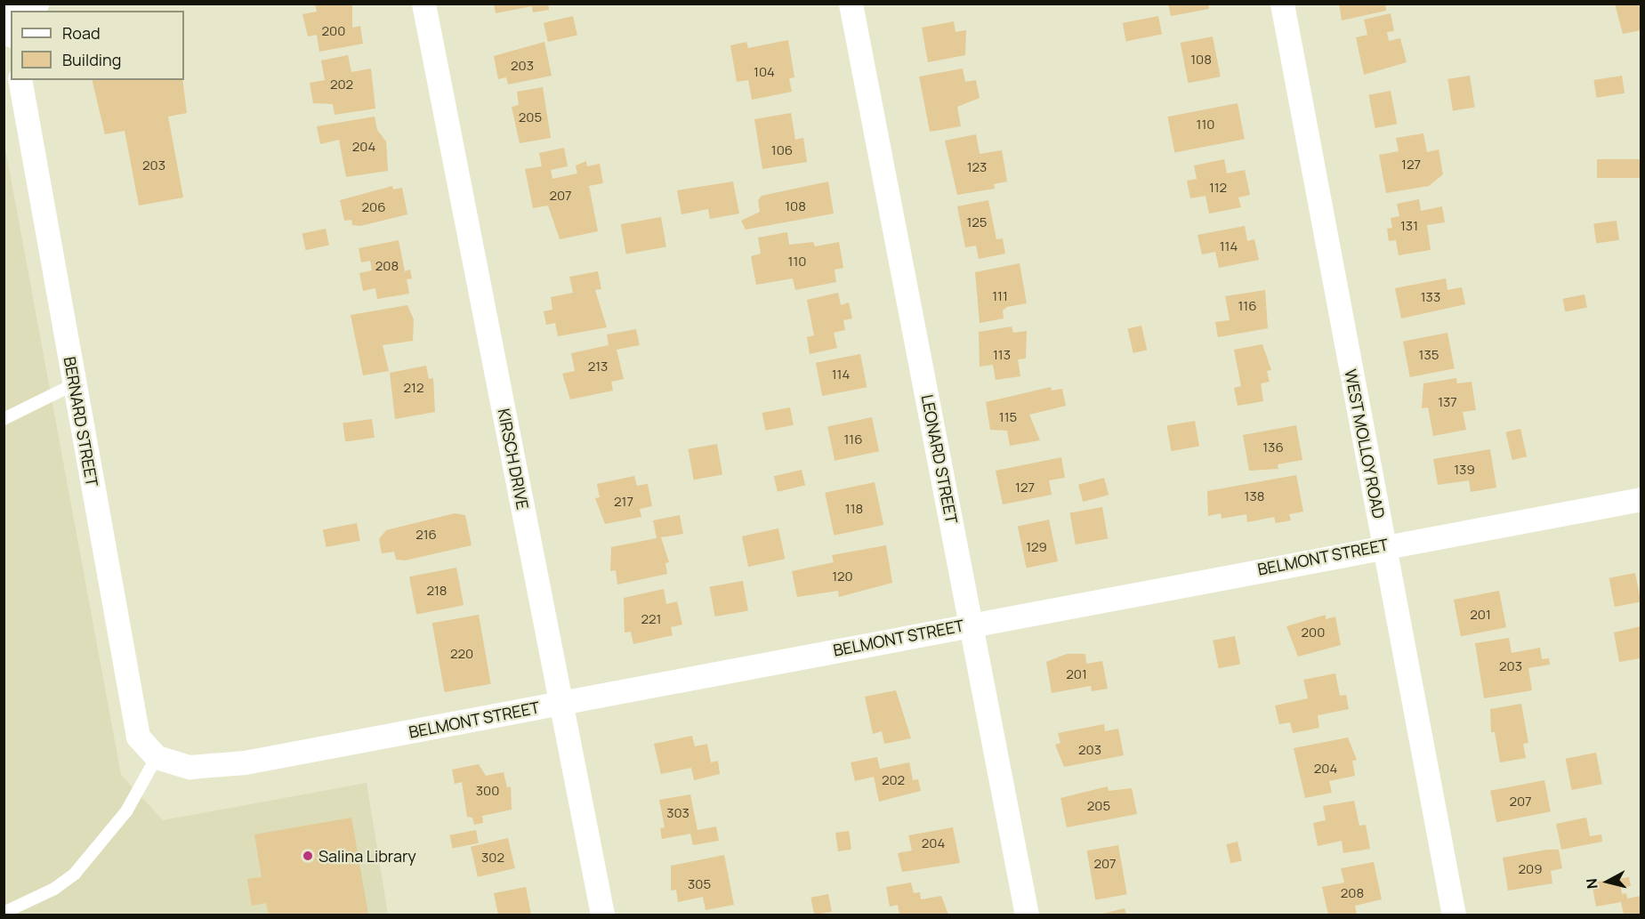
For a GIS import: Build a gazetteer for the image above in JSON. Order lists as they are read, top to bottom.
{
  "streets": {
    "street": [
      "BERNARD STREET",
      "WEST MOLLOY ROAD",
      "KIRSCH DRIVE",
      "LEONARD STREET",
      "BELMONT STREET"
    ]
  },
  "crossings": [
    ["BERNARD STREET", "BELMONT STREET"],
    ["WEST MOLLOY ROAD", "BELMONT STREET"],
    ["KIRSCH DRIVE", "BELMONT STREET"],
    ["LEONARD STREET", "BELMONT STREET"]
  ],
  "places": ["Salina Library"],
  "house_numbers": [
    "200",
    "108",
    "203",
    "104",
    "202",
    "205",
    "110",
    "204",
    "106",
    "127",
    "203",
    "123",
    "112",
    "207",
    "108",
    "206",
    "125",
    "131",
    "114",
    "110",
    "208",
    "111",
    "133",
    "116",
    "113",
    "135",
    "213",
    "114",
    "212",
    "137",
    "115",
    "116",
    "136",
    "139",
    "127",
    "138",
    "217",
    "118",
    "216",
    "129",
    "120",
    "218",
    "201",
    "221",
    "200",
    "220",
    "203",
    "201",
    "203",
    "204",
    "202",
    "300",
    "207",
    "205",
    "303",
    "204",
    "302",
    "207",
    "209",
    "305",
    "208"
  ],
  "legend": ["Road", "Building"],
  "north": "left"
}
